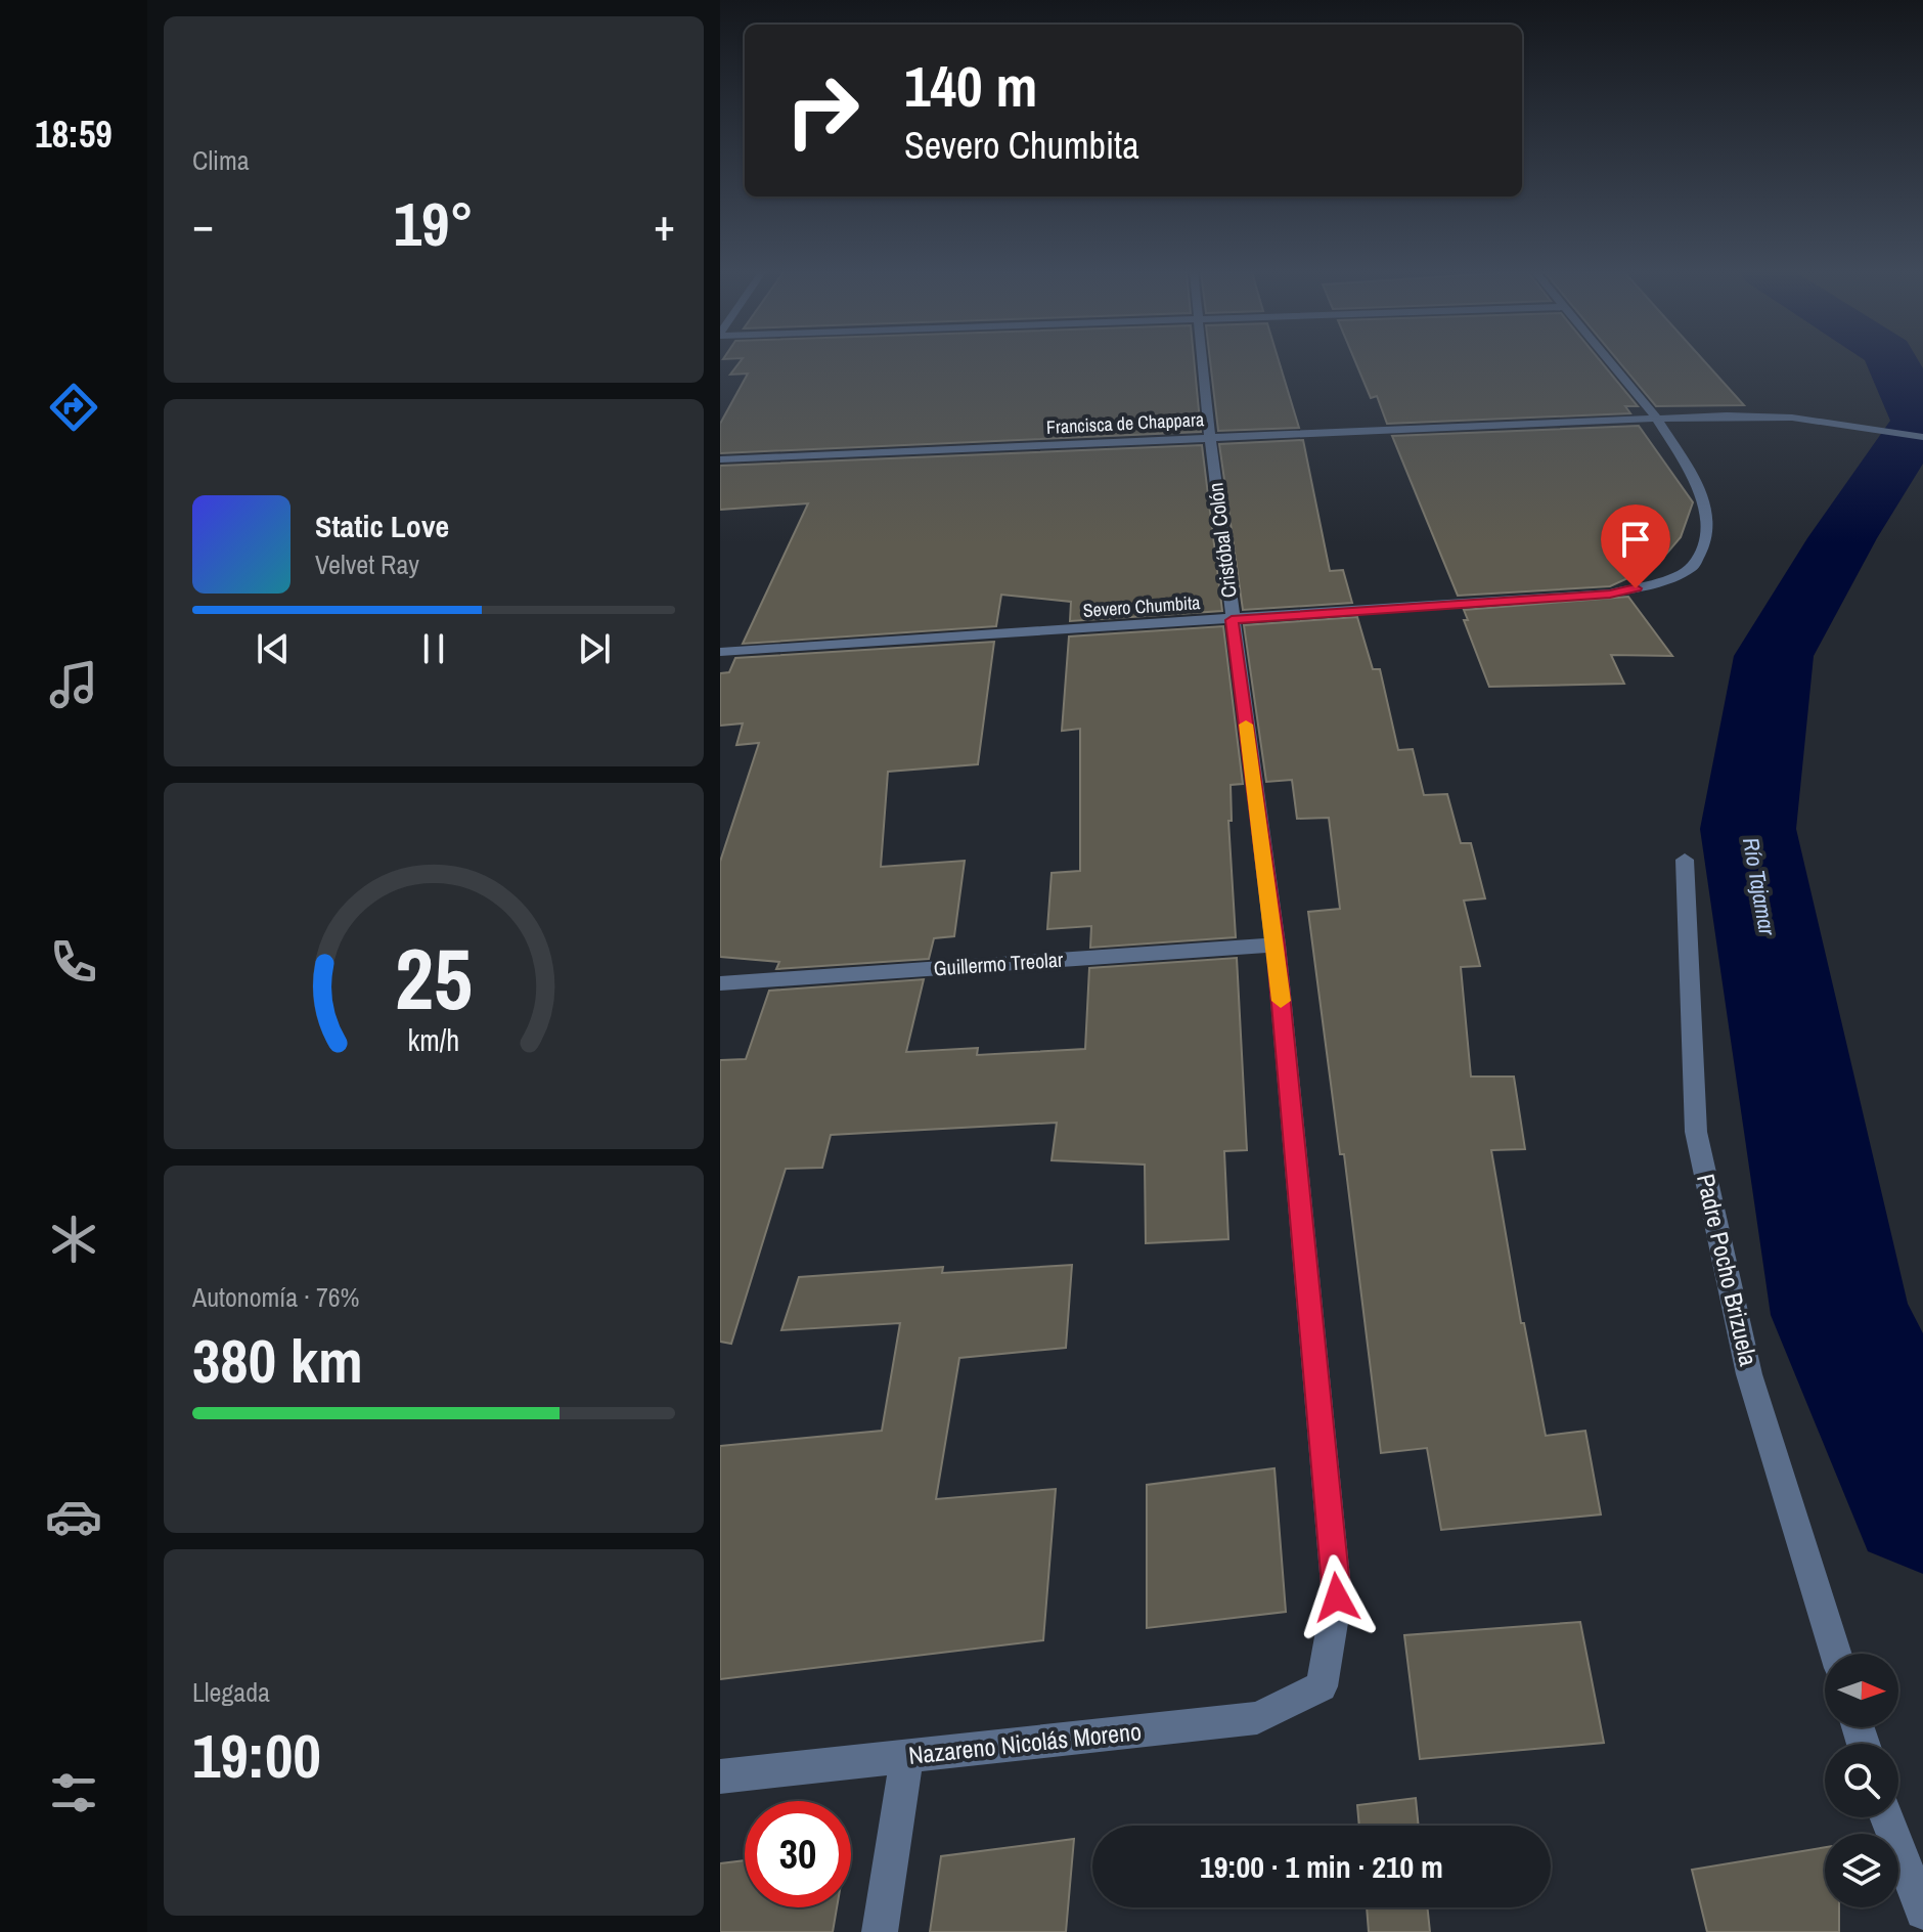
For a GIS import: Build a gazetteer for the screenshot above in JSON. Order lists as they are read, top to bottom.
{
  "streets": {
    "street": [
      "Francisca de Chappara",
      "Cristóbal Colón",
      "Severo Chumbita",
      "Guillermo Treolar",
      "Padre Pocho Brizuela",
      "Nazareno Nicolás Moreno"
    ]
  },
  "crossings": [
    ["Francisca de Chappara", "Cristóbal Colón"],
    ["Francisca de Chappara", "Severo Chumbita"],
    ["Cristóbal Colón", "Severo Chumbita"],
    ["Cristóbal Colón", "Guillermo Treolar"],
    ["Cristóbal Colón", "Nazareno Nicolás Moreno"]
  ],
  "water": ["Río Tajamar"],
  "north": "right",
  "page": {
    "tabs": "18:59",
    "tile": [
      "Clima",
      ["Autonomía · 76%", "380 km"],
      ["Llegada", "19:00"]
    ],
    "turn": ["140 m", "Severo Chumbita"],
    "heat": ["−", "19°", "+"],
    "song": ["Static Love", "Velvet Ray"],
    "limit": "30",
    "trip": "19:00 · 1 min · 210 m",
    "gauge": ["25", "km/h"]
  }
}
